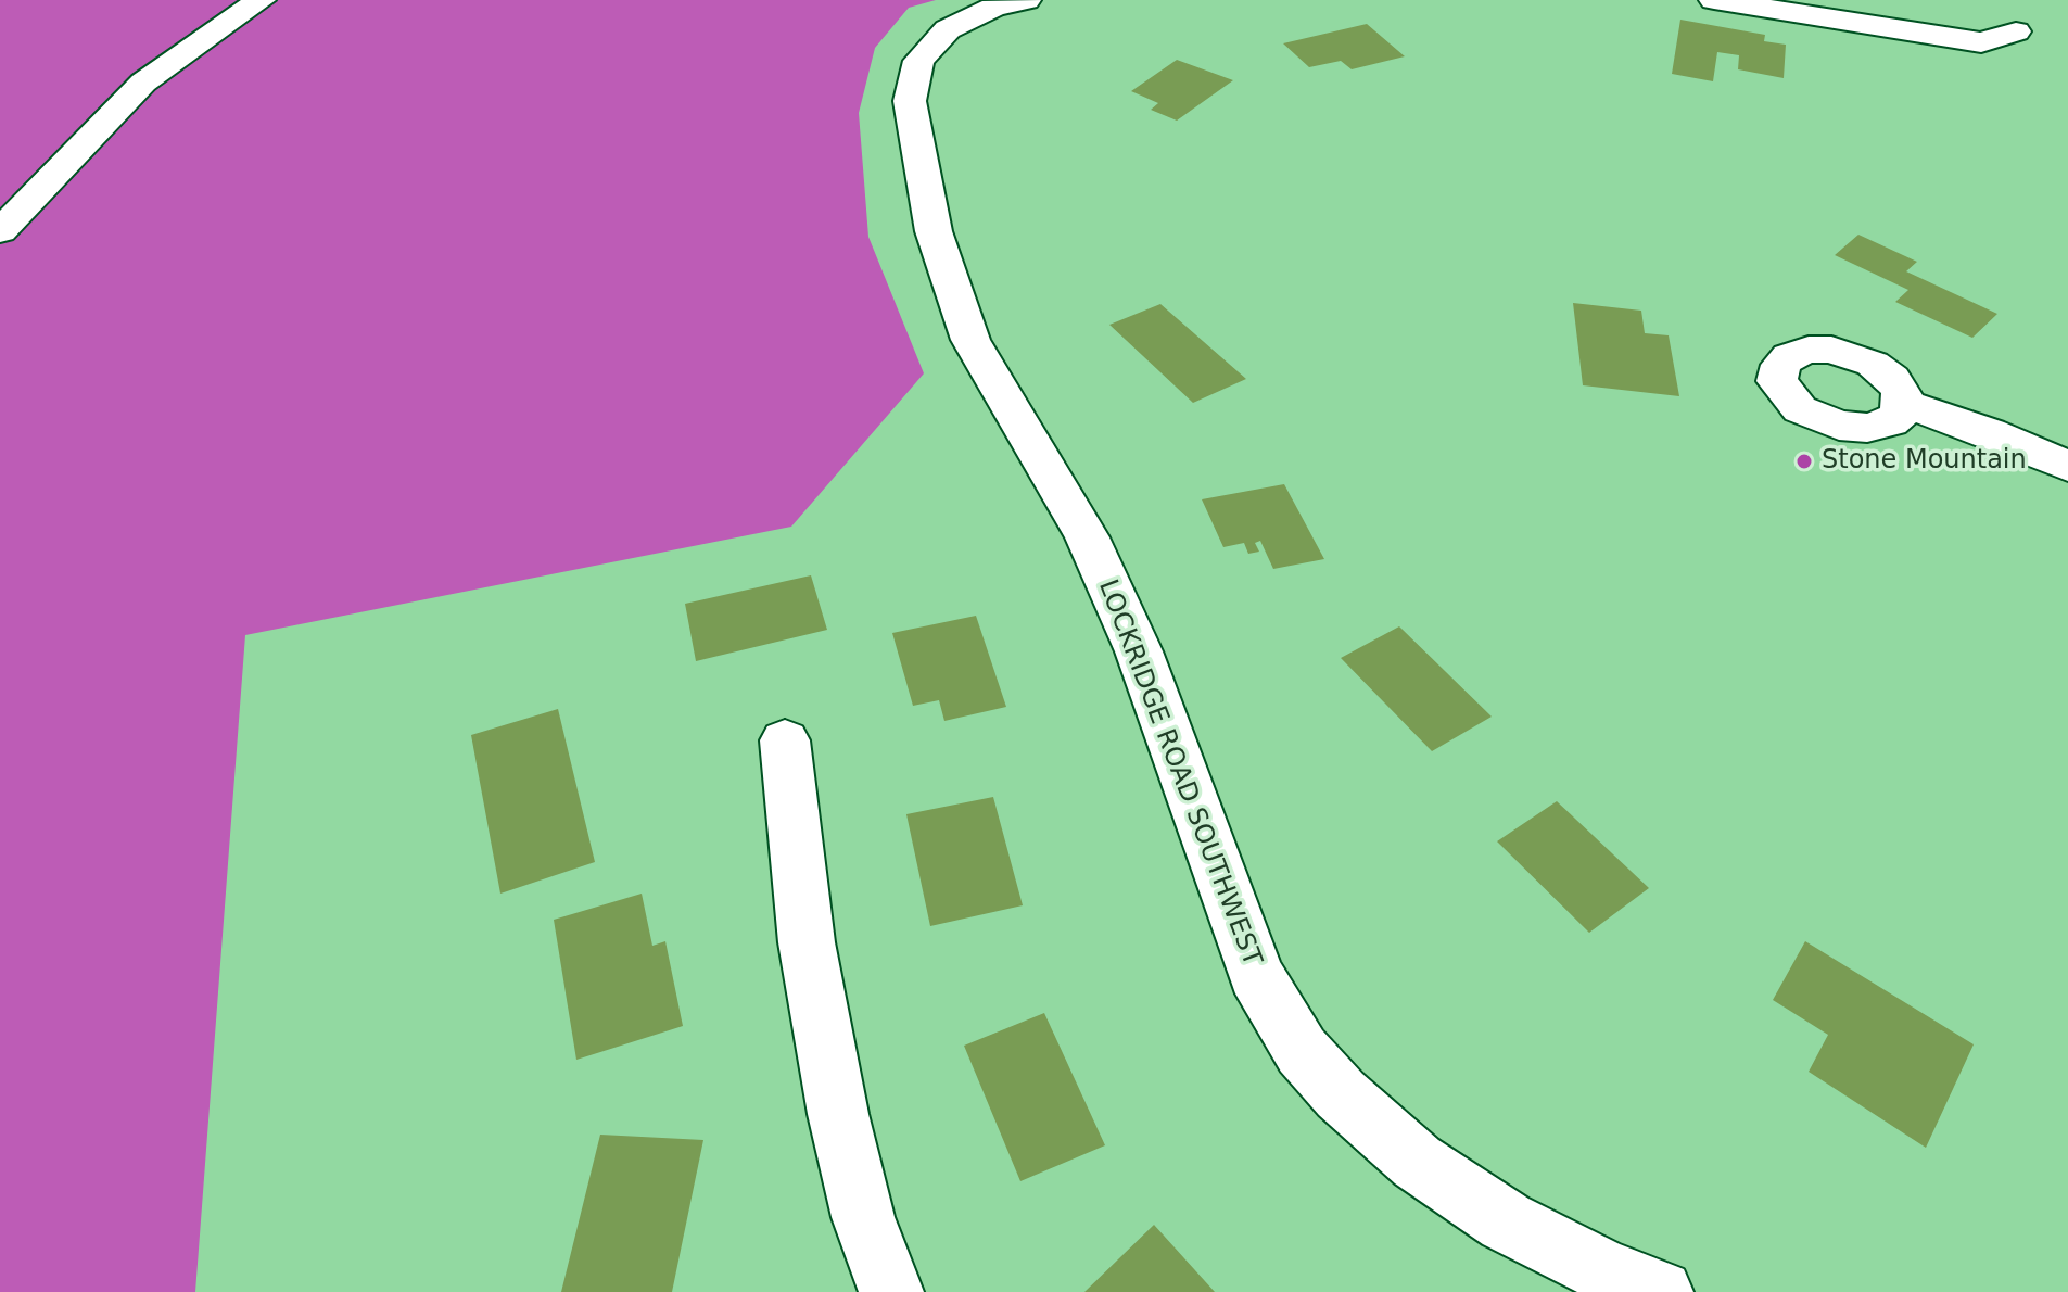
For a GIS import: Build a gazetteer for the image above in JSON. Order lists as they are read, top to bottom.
{
  "streets": {
    "street": ["LOCKRIDGE ROAD SOUTHWEST"]
  },
  "places": ["Stone Mountain"]
}
